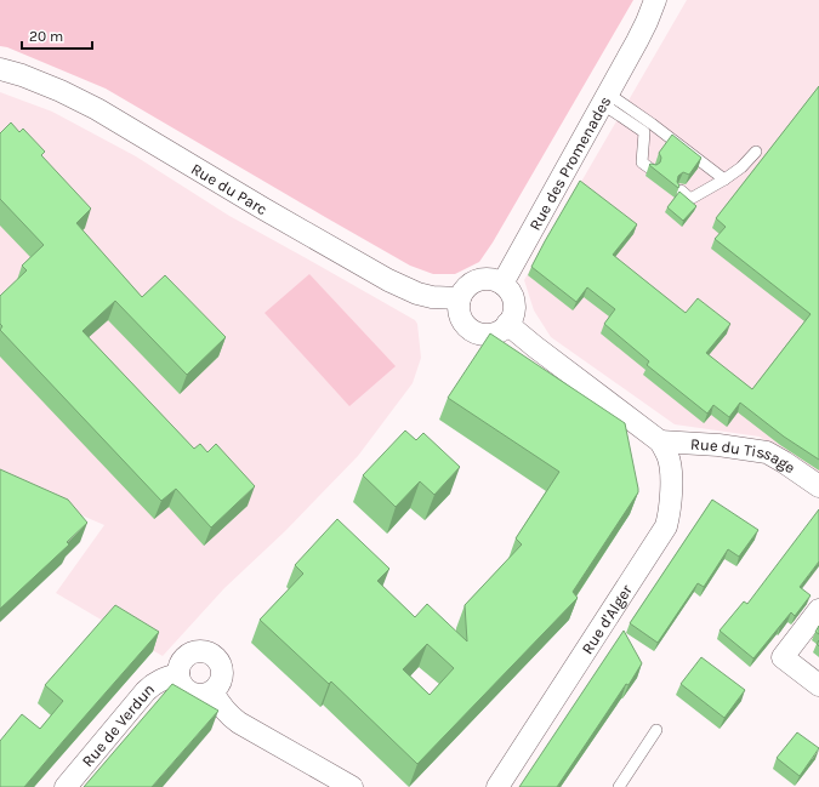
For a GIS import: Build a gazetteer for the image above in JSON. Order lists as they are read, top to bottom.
{
  "streets": {
    "street": [
      "Rue des Promenades",
      "Rue du Parc",
      "Rue du Tissage",
      "Rue d'Alger",
      "Rue de Verdun"
    ]
  },
  "crossings": [
    ["Rue des Promenades", "Rue du Parc"],
    ["Rue du Tissage", "Rue d'Alger"]
  ],
  "scale_bar": "20 m"
}
